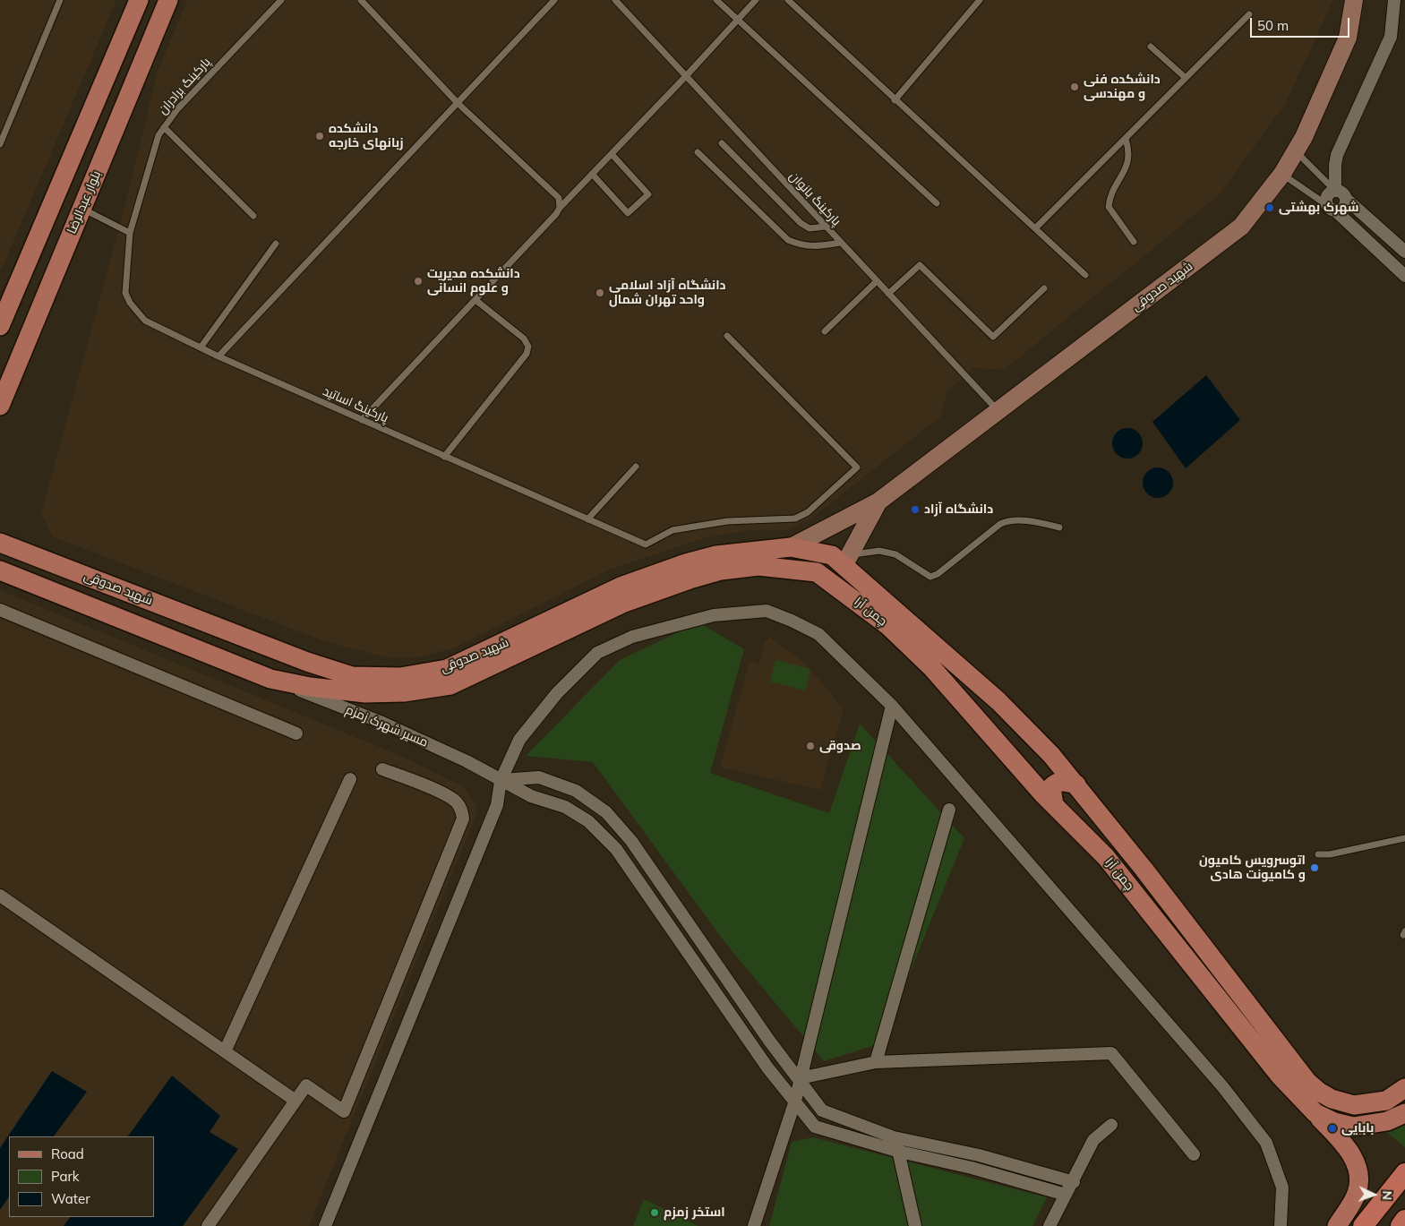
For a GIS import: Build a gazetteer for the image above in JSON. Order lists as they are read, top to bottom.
{
  "streets": {
    "main road": ["بلوار عبدالرضا", "شهید صدوقی", "چمن آرا"],
    "street": ["مسیر شهرک زمزم"],
    "lane": ["پارکینگ برادران", "پارکینگ بانوان", "پارکینگ اساتید"]
  },
  "crossings": [
    ["پارکینگ برادران", "پارکینگ اساتید"],
    ["پارکینگ بانوان", "شهید صدوقی"],
    ["شهید صدوقی", "چمن آرا"],
    ["شهید صدوقی", "مسیر شهرک زمزم"]
  ],
  "places": [
    "دانشکده فنی و مهندسی",
    "دانشکده زبانهای خارجه",
    "شهرک بهشتی",
    "دانشکده مدیریت و علوم انسانی",
    "دانشگاه آزاد اسلامی واحد تهران شمال",
    "دانشگاه آزاد",
    "صدوقی",
    "اتوسرویس کامیون و کامیونت هادی",
    "بابایی",
    "استخر زمزم"
  ],
  "legend": ["Road", "Park", "Water"],
  "scale_bar": "50 m",
  "north": "right"
}
